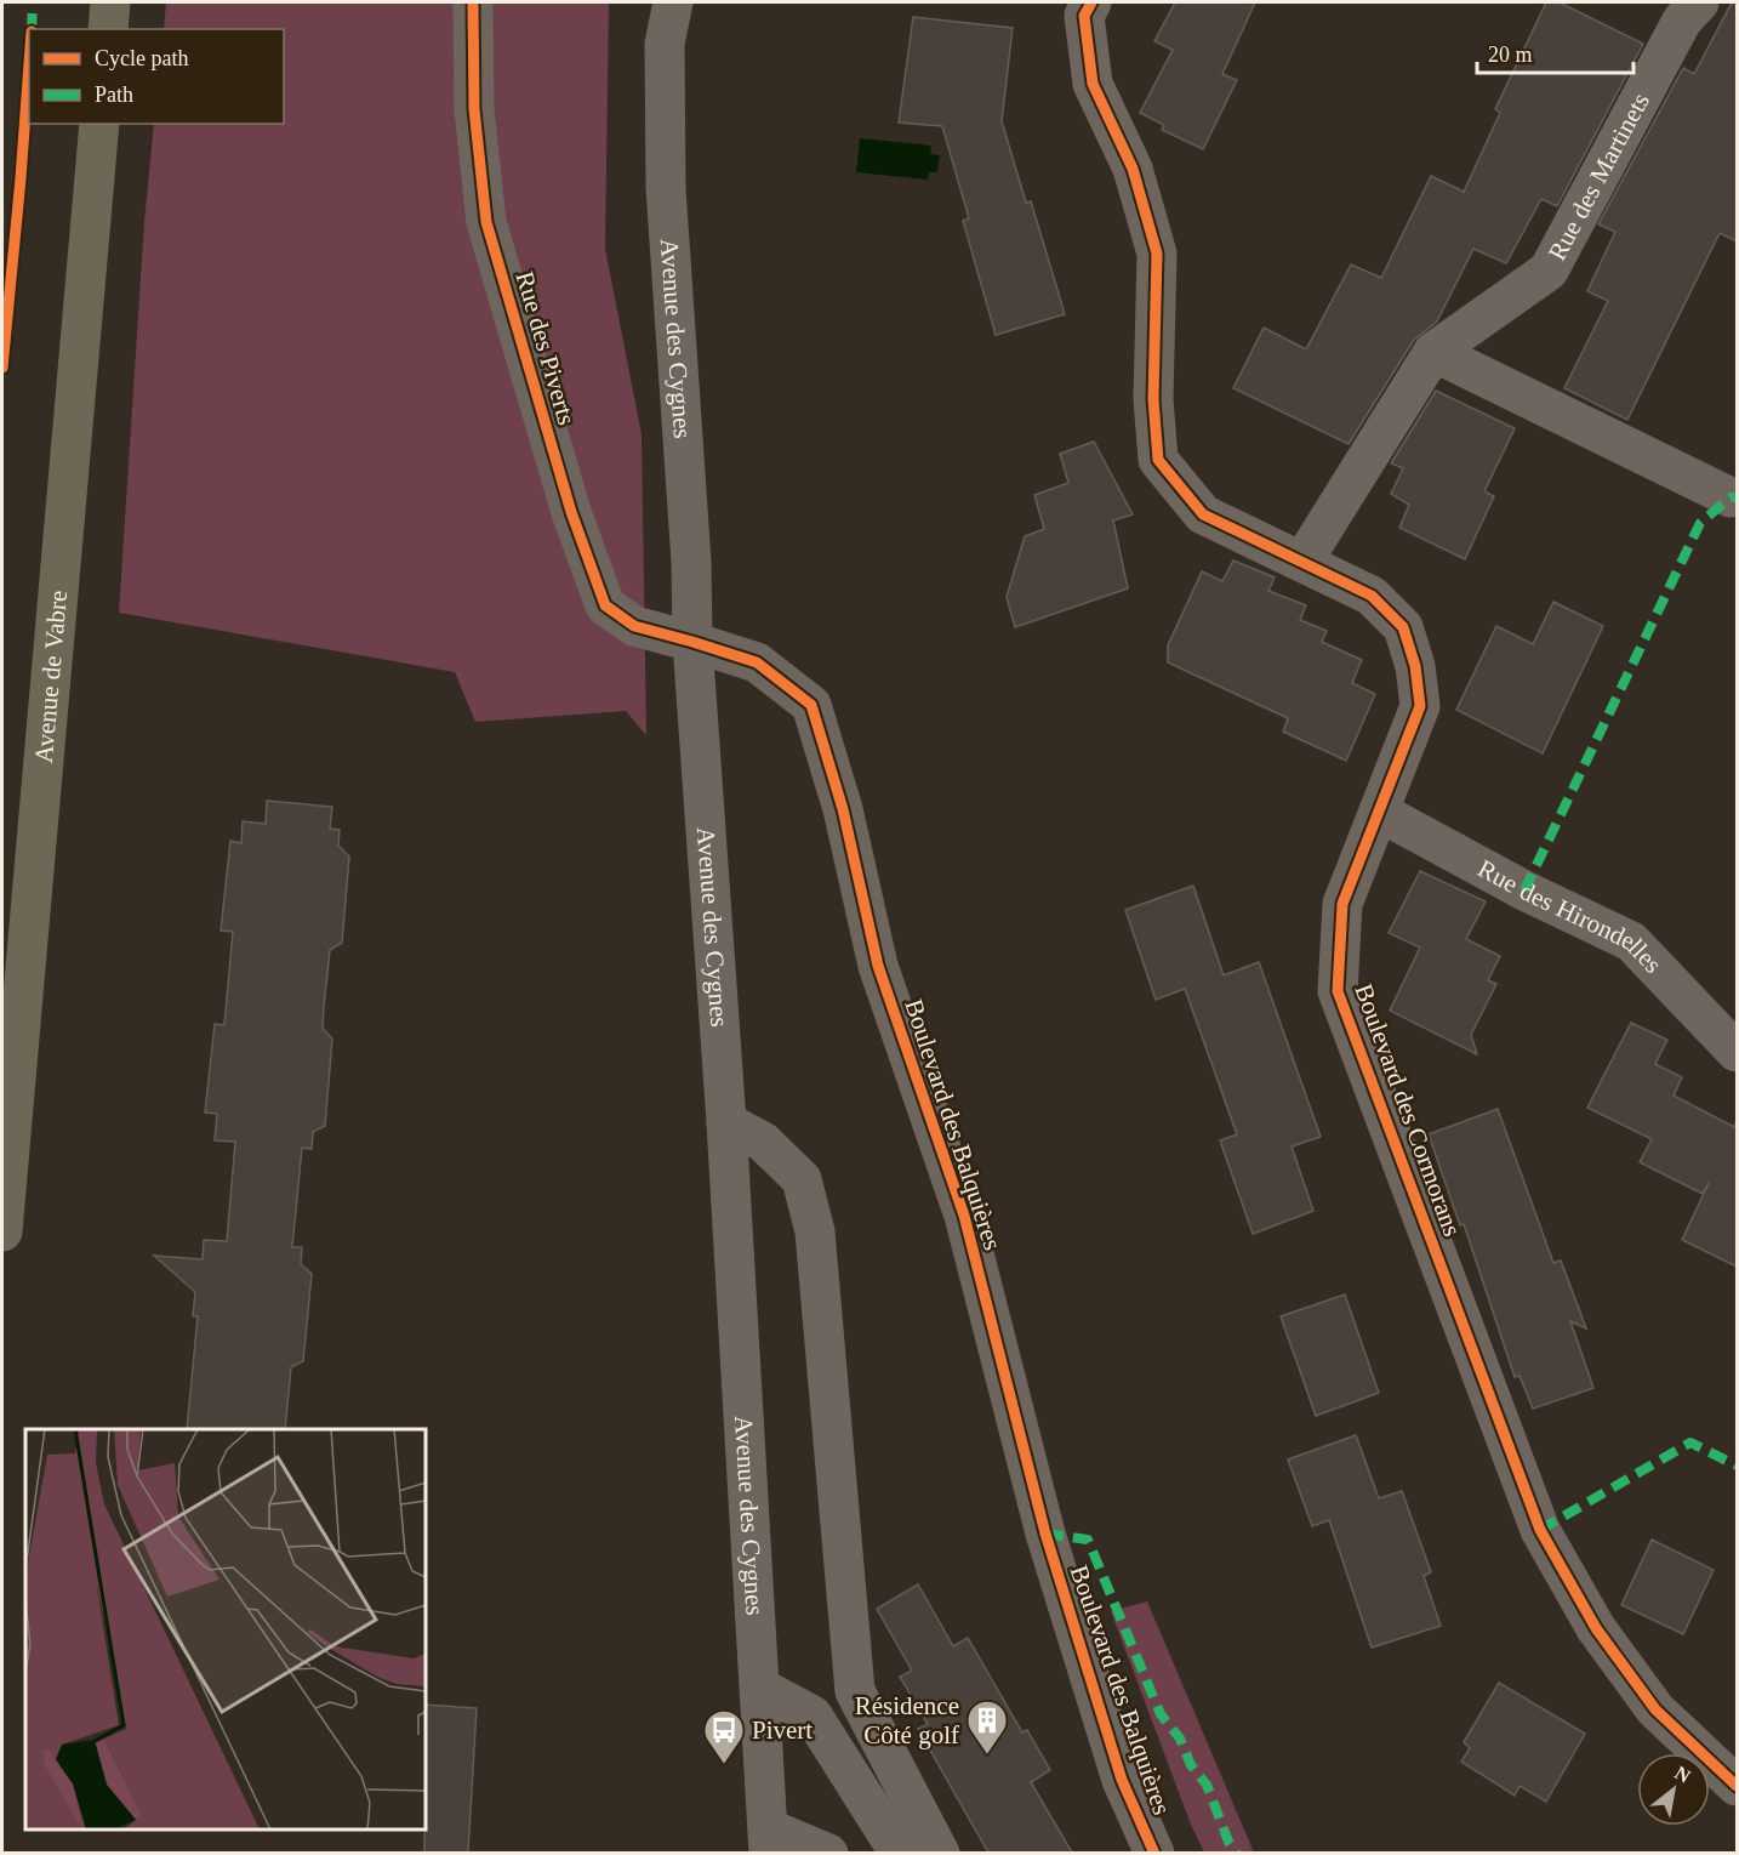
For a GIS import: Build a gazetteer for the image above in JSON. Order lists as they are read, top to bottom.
{
  "streets": {
    "main road": ["Avenue de Vabre"],
    "street": [
      "Rue des Martinets",
      "Avenue des Cygnes",
      "Rue des Piverts",
      "Rue des Hirondelles",
      "Boulevard des Cormorans",
      "Boulevard des Balquières"
    ]
  },
  "crossings": [
    ["Rue des Martinets", "Boulevard des Cormorans"],
    ["Avenue des Cygnes", "Rue des Piverts"],
    ["Avenue des Cygnes", "Boulevard des Balquières"],
    ["Rue des Piverts", "Boulevard des Balquières"],
    ["Rue des Hirondelles", "Boulevard des Cormorans"]
  ],
  "places": {
    "building": ["Résidence Côté golf"],
    "bus stop": ["Pivert"]
  },
  "legend": ["Cycle path", "Path"],
  "scale_bar": "20 m",
  "north": "top right"
}
